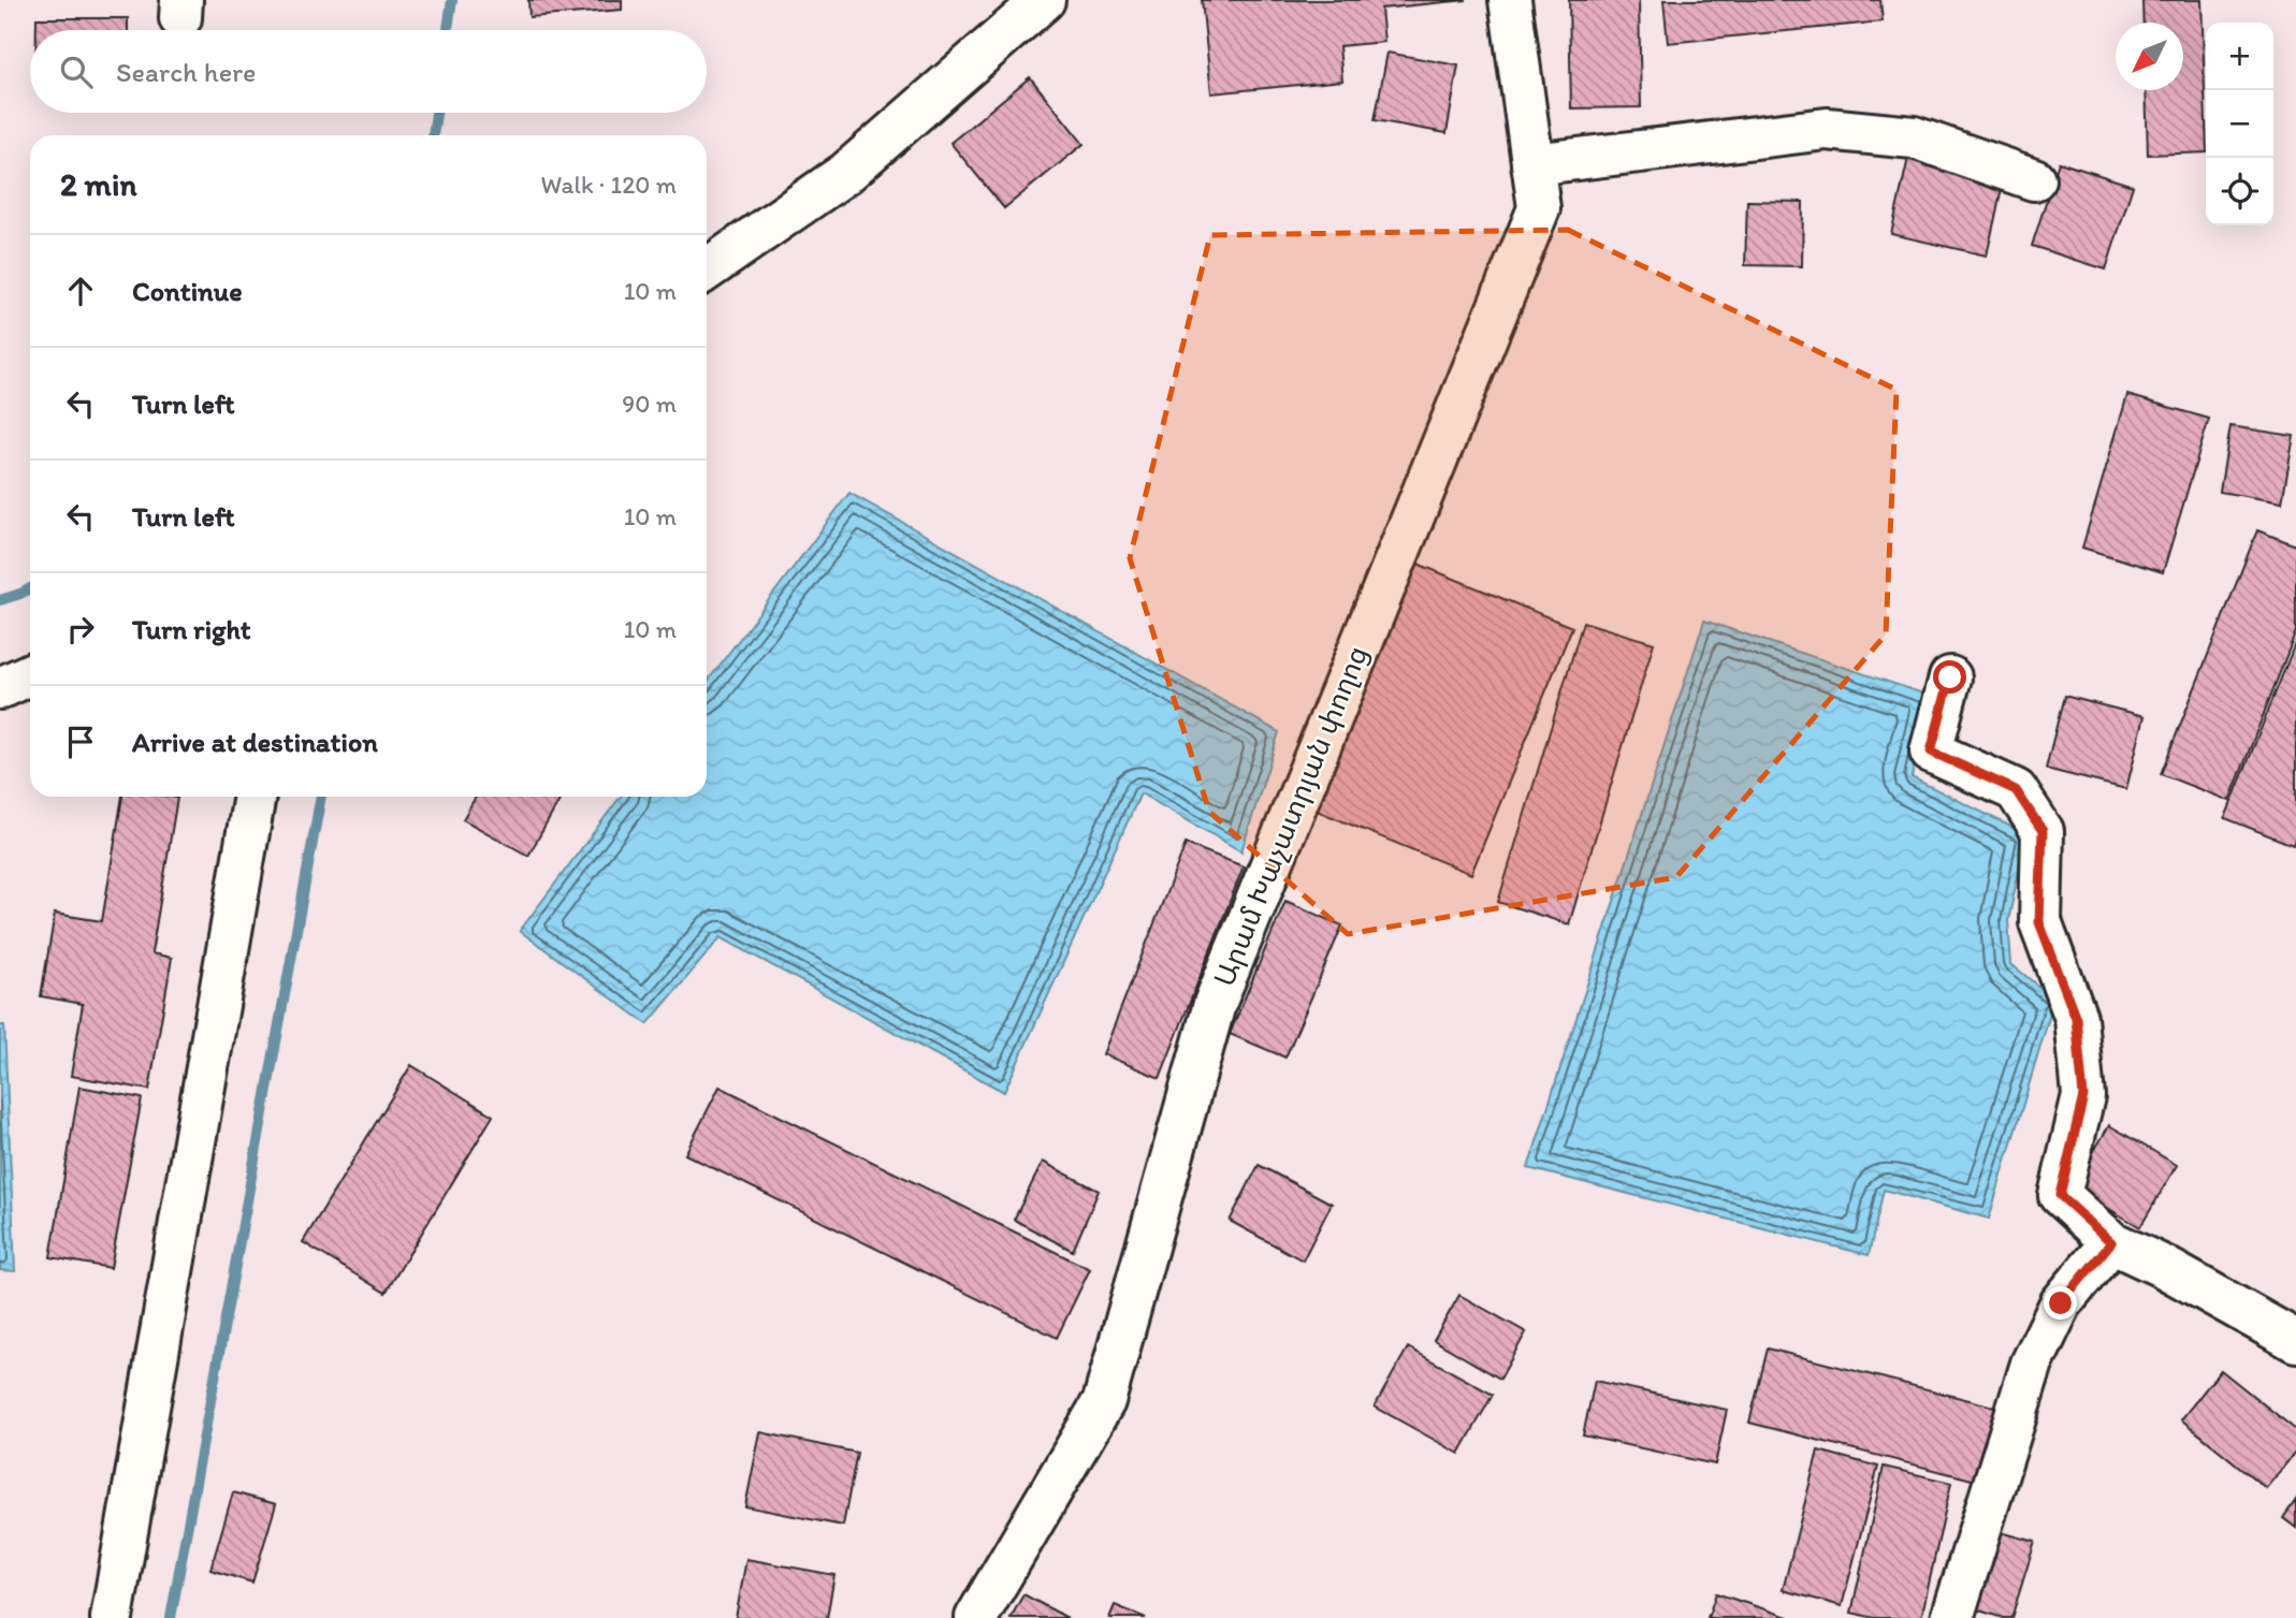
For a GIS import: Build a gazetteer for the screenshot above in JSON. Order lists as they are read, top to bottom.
{
  "streets": {
    "street": ["Արամ Խաչատրյան փողոց"]
  },
  "north": "bottom left",
  "page": {
    "map_buttons": ["+", "−"],
    "search": "Search here",
    "heading": ["2 min", "Walk · 120 m"],
    "list": [
      ["Continue", "10 m"],
      ["Turn left", "90 m"],
      ["Turn left", "10 m"],
      ["Turn right", "10 m"],
      "Arrive at destination"
    ]
  }
}
